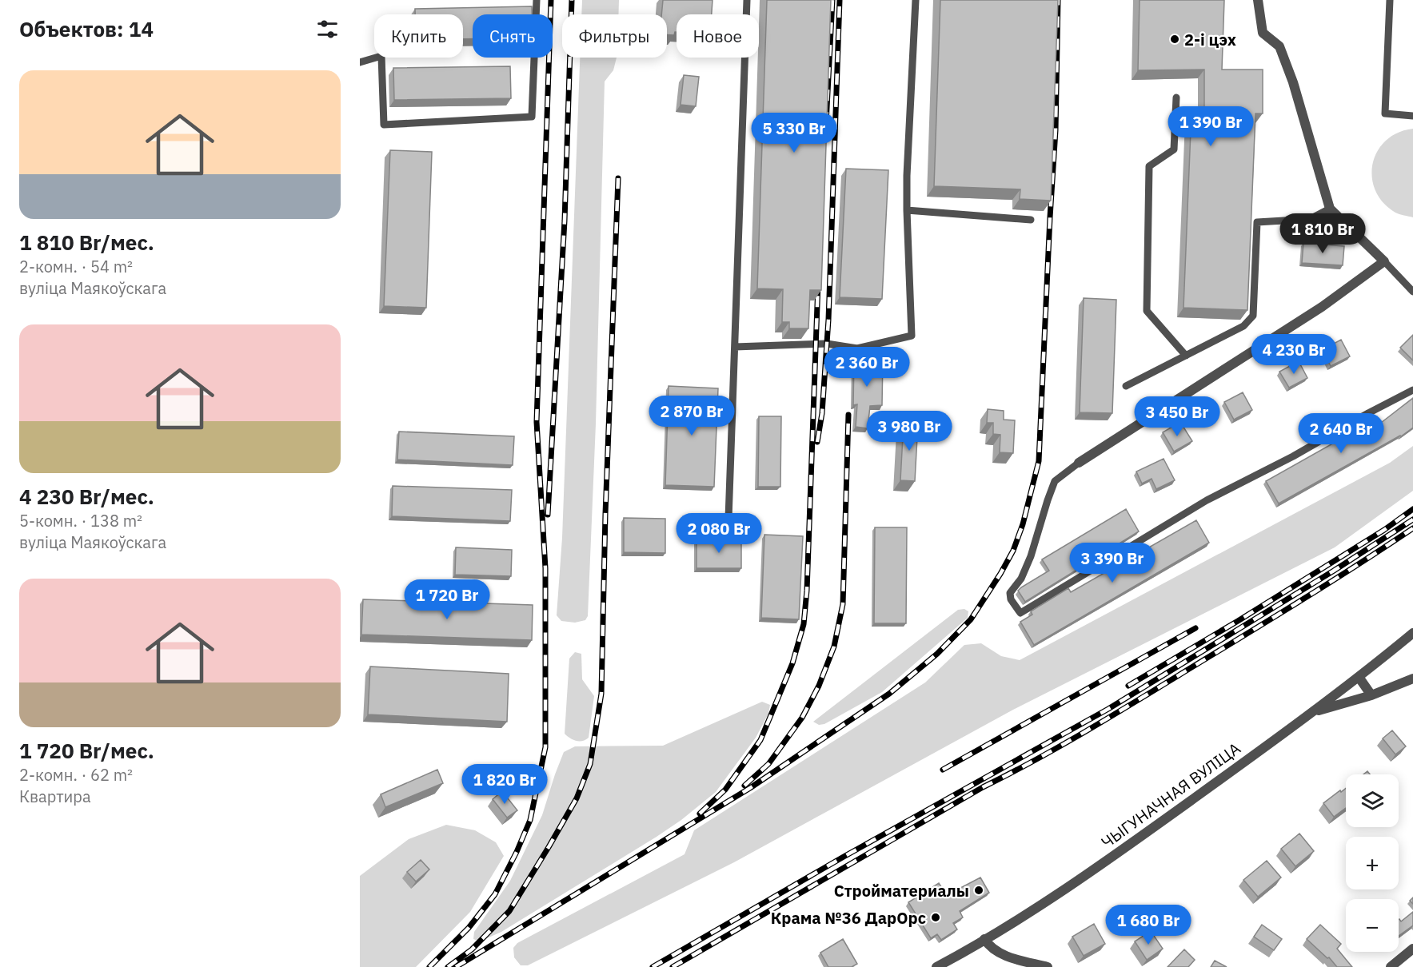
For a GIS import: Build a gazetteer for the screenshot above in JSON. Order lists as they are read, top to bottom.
{
  "streets": {
    "street": ["ЧЫГУНАЧНАЯ ВУЛІЦА"]
  },
  "places": ["2-і цэх", "Стройматериалы", "Крама №36 ДарОрс"],
  "page": {
    "heading": "Объектов: 14",
    "chip": [
      "Купить",
      "Снять",
      "Фильтры",
      "Новое"
    ],
    "list": [
      {
        "name": "1 810 Br/мес.",
        "note": "2-комн. · 54 m² · вуліца Маякоўскага"
      },
      {
        "name": "4 230 Br/мес.",
        "note": "5-комн. · 138 m² · вуліца Маякоўскага"
      },
      {
        "name": "1 720 Br/мес.",
        "note": "2-комн. · 62 m² · Квартира"
      }
    ],
    "price": [
      "1 390 Br",
      "5 330 Br",
      "1 810 Br",
      "4 230 Br",
      "2 360 Br",
      "2 870 Br",
      "3 450 Br",
      "3 980 Br",
      "2 640 Br",
      "2 080 Br",
      "3 390 Br",
      "1 720 Br",
      "1 820 Br",
      "1 680 Br"
    ],
    "map_buttons": ["+", "−"]
  }
}
